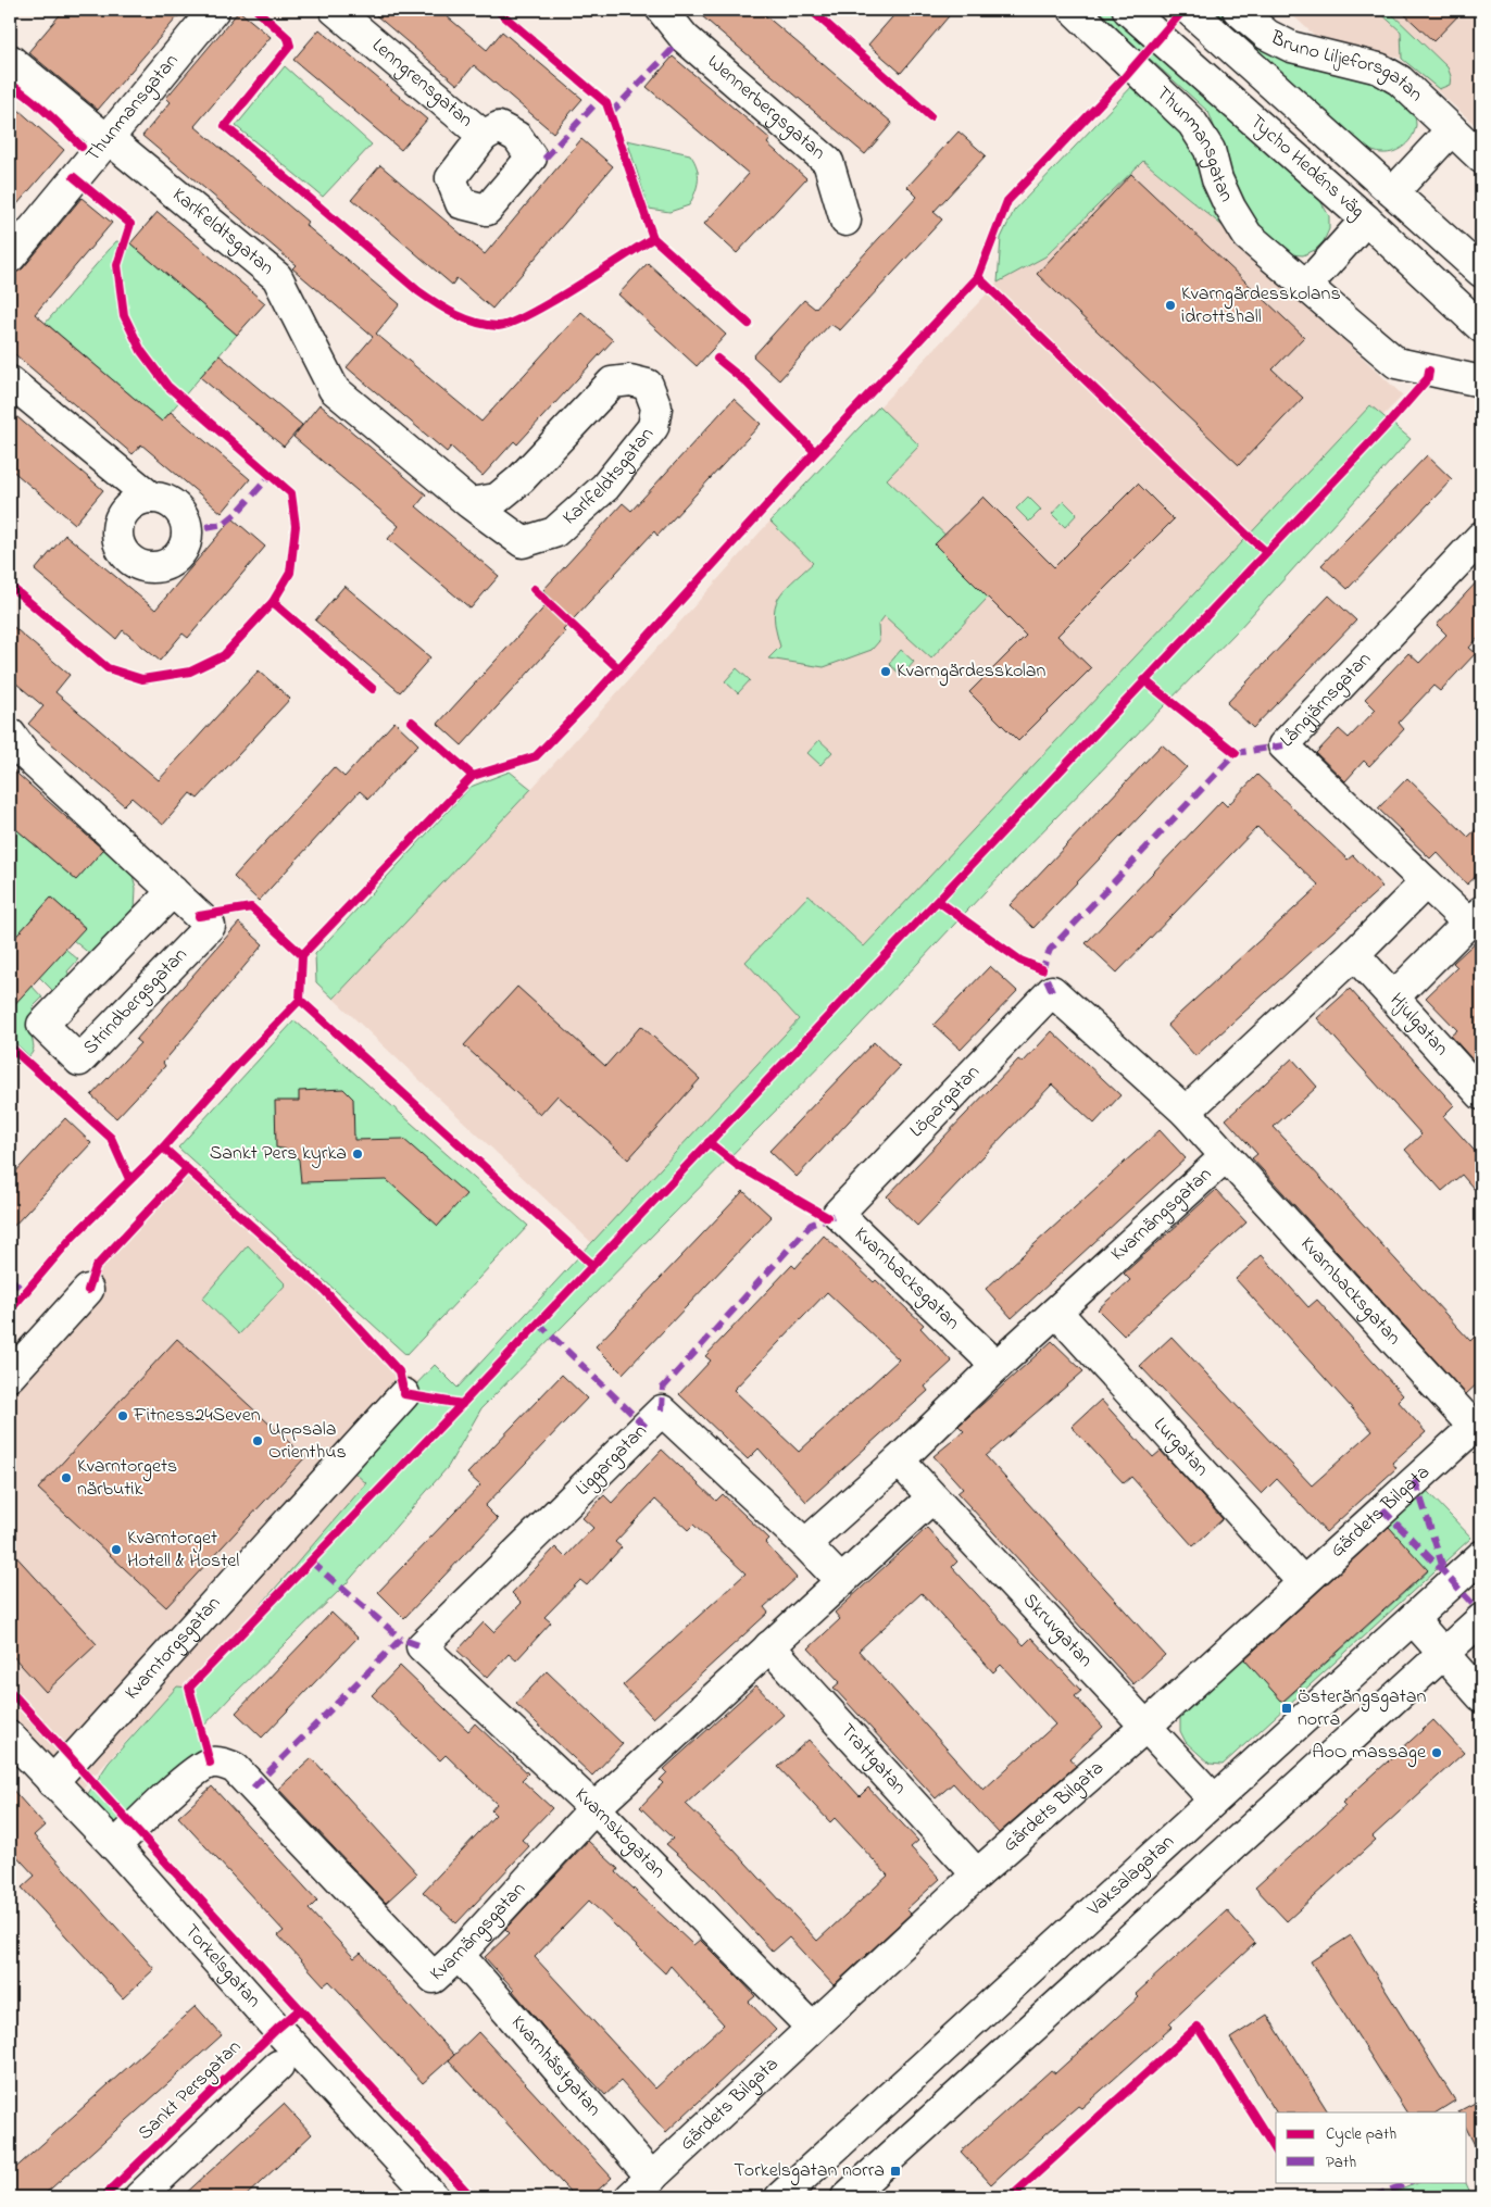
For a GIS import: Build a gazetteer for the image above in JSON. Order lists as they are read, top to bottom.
{
  "streets": {
    "street": [
      "Bruno Liljeforsgatan",
      "Lenngrensgatan",
      "Thunmansgatan",
      "Wennerbergsgatan",
      "Tycho Hedéns väg",
      "Karlfeldtsgatan",
      "Långjärnsgatan",
      "Strindbergsgatan",
      "Hjulgatan",
      "Löpargatan",
      "Kvarnängsgatan",
      "Kvarnbacksgatan",
      "Lurgatan",
      "Liggargatan",
      "Gärdets Bilgata",
      "Skruvgatan",
      "Kvarntorgsgatan",
      "Trattgatan",
      "Kvarnskogatan",
      "Vaksalagatan",
      "Torkelsgatan",
      "Kvarnhästgatan"
    ],
    "cycle path": ["Sankt Persgatan"]
  },
  "crossings": [
    ["Thunmansgatan", "Karlfeldtsgatan"],
    ["Löpargatan", "Kvarnängsgatan"],
    ["Löpargatan", "Kvarnbacksgatan"],
    ["Kvarnängsgatan", "Kvarnbacksgatan"],
    ["Kvarnängsgatan", "Lurgatan"],
    ["Kvarnängsgatan", "Liggargatan"],
    ["Kvarnängsgatan", "Skruvgatan"],
    ["Kvarnängsgatan", "Trattgatan"],
    ["Kvarnängsgatan", "Kvarnskogatan"],
    ["Kvarnängsgatan", "Torkelsgatan"],
    ["Kvarnängsgatan", "Kvarnhästgatan"],
    ["Kvarnbacksgatan", "Gärdets Bilgata"],
    ["Lurgatan", "Gärdets Bilgata"],
    ["Liggargatan", "Kvarnskogatan"],
    ["Gärdets Bilgata", "Skruvgatan"],
    ["Gärdets Bilgata", "Trattgatan"],
    ["Gärdets Bilgata", "Kvarnskogatan"],
    ["Gärdets Bilgata", "Kvarnhästgatan"],
    ["Skruvgatan", "Vaksalagatan"],
    ["Kvarntorgsgatan", "Torkelsgatan"]
  ],
  "places": {
    "other": [
      "Kvarngärdesskolans idrottshall",
      "Kvarngärdesskolan",
      "Sankt Pers kyrka",
      "Fitness24Seven",
      "Uppsala Orienthus",
      "Kvarntorgets närbutik",
      "Kvarntorget Hotell & Hostel",
      "AoO massage"
    ],
    "transit": ["Österängsgatan norra", "Torkelsgatan norra"]
  },
  "legend": ["Cycle path", "Path"]
}
